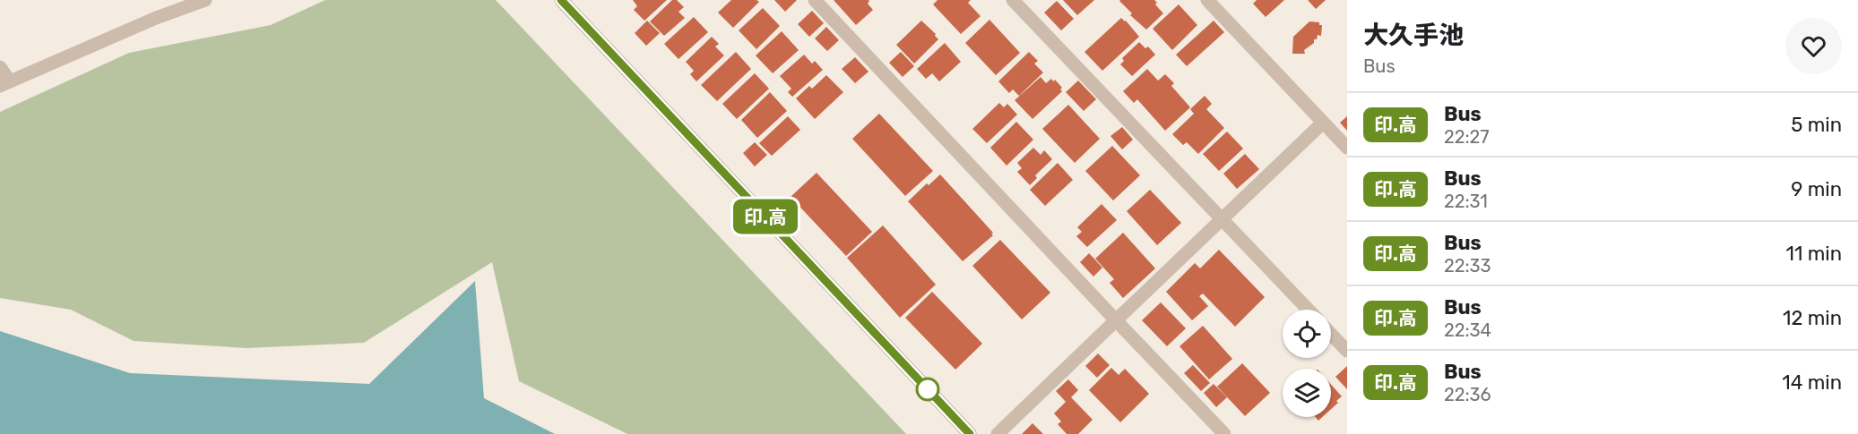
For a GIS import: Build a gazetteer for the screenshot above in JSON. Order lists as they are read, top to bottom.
{
  "lines": ["bus line 印.高"],
  "page": {
    "on_map": "印.高",
    "heading": ["大久手池", "Bus"],
    "list": [
      {
        "mark": "印.高",
        "name": "Bus",
        "note": "22:27",
        "value": "5 min"
      },
      {
        "mark": "印.高",
        "name": "Bus",
        "note": "22:31",
        "value": "9 min"
      },
      {
        "mark": "印.高",
        "name": "Bus",
        "note": "22:33",
        "value": "11 min"
      },
      {
        "mark": "印.高",
        "name": "Bus",
        "note": "22:34",
        "value": "12 min"
      },
      {
        "mark": "印.高",
        "name": "Bus",
        "note": "22:36",
        "value": "14 min"
      }
    ]
  }
}
